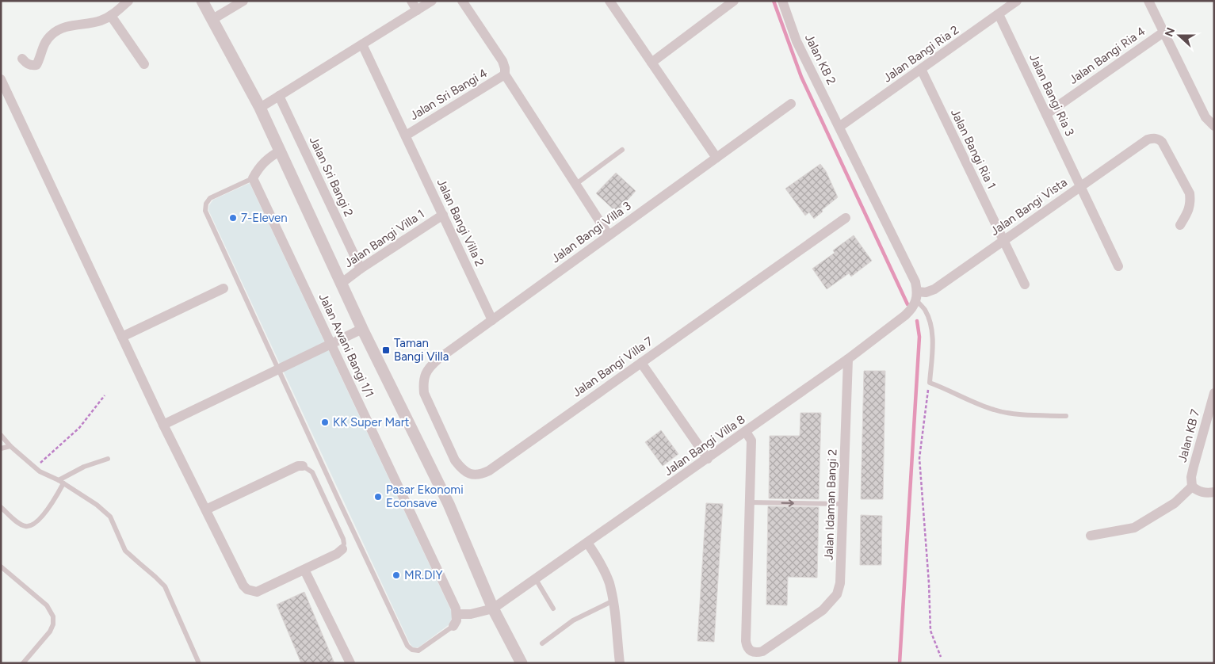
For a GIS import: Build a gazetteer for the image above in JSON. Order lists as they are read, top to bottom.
{
  "streets": {
    "street": [
      "Jalan Bangi Ria 2",
      "Jalan Bangi Ria 4",
      "Jalan KB 2",
      "Jalan Sri Bangi 4",
      "Jalan Bangi Ria 3",
      "Jalan Bangi Ria 1",
      "Jalan Sri Bangi 2",
      "Jalan Bangi Vista",
      "Jalan Bangi Villa 2",
      "Jalan Bangi Villa 3",
      "Jalan Bangi Villa 1",
      "Jalan Awani Bangi 1/1",
      "Jalan Bangi Villa 7",
      "Jalan KB 7",
      "Jalan Bangi Villa 8",
      "Jalan Idaman Bangi 2"
    ]
  },
  "crossings": [
    ["Jalan Bangi Ria 2", "Jalan KB 2"],
    ["Jalan Bangi Ria 2", "Jalan Bangi Ria 3"],
    ["Jalan Bangi Ria 2", "Jalan Bangi Ria 1"],
    ["Jalan Bangi Ria 4", "Jalan Bangi Ria 3"],
    ["Jalan KB 2", "Jalan Bangi Vista"],
    ["Jalan KB 2", "Jalan Bangi Villa 8"],
    ["Jalan Sri Bangi 4", "Jalan Bangi Villa 2"],
    ["Jalan Bangi Ria 3", "Jalan Bangi Vista"],
    ["Jalan Bangi Ria 1", "Jalan Bangi Vista"],
    ["Jalan Sri Bangi 2", "Jalan Bangi Villa 1"],
    ["Jalan Bangi Vista", "Jalan Bangi Villa 8"],
    ["Jalan Bangi Villa 2", "Jalan Bangi Villa 3"],
    ["Jalan Bangi Villa 2", "Jalan Bangi Villa 1"],
    ["Jalan Bangi Villa 3", "Jalan Bangi Villa 7"],
    ["Jalan Bangi Villa 8", "Jalan Idaman Bangi 2"]
  ],
  "places": {
    "other": [
      "7-Eleven",
      "KK Super Mart",
      "Pasar Ekonomi Econsave",
      "MR.DIY"
    ],
    "transit": ["Taman Bangi Villa"]
  },
  "north": "left"
}
